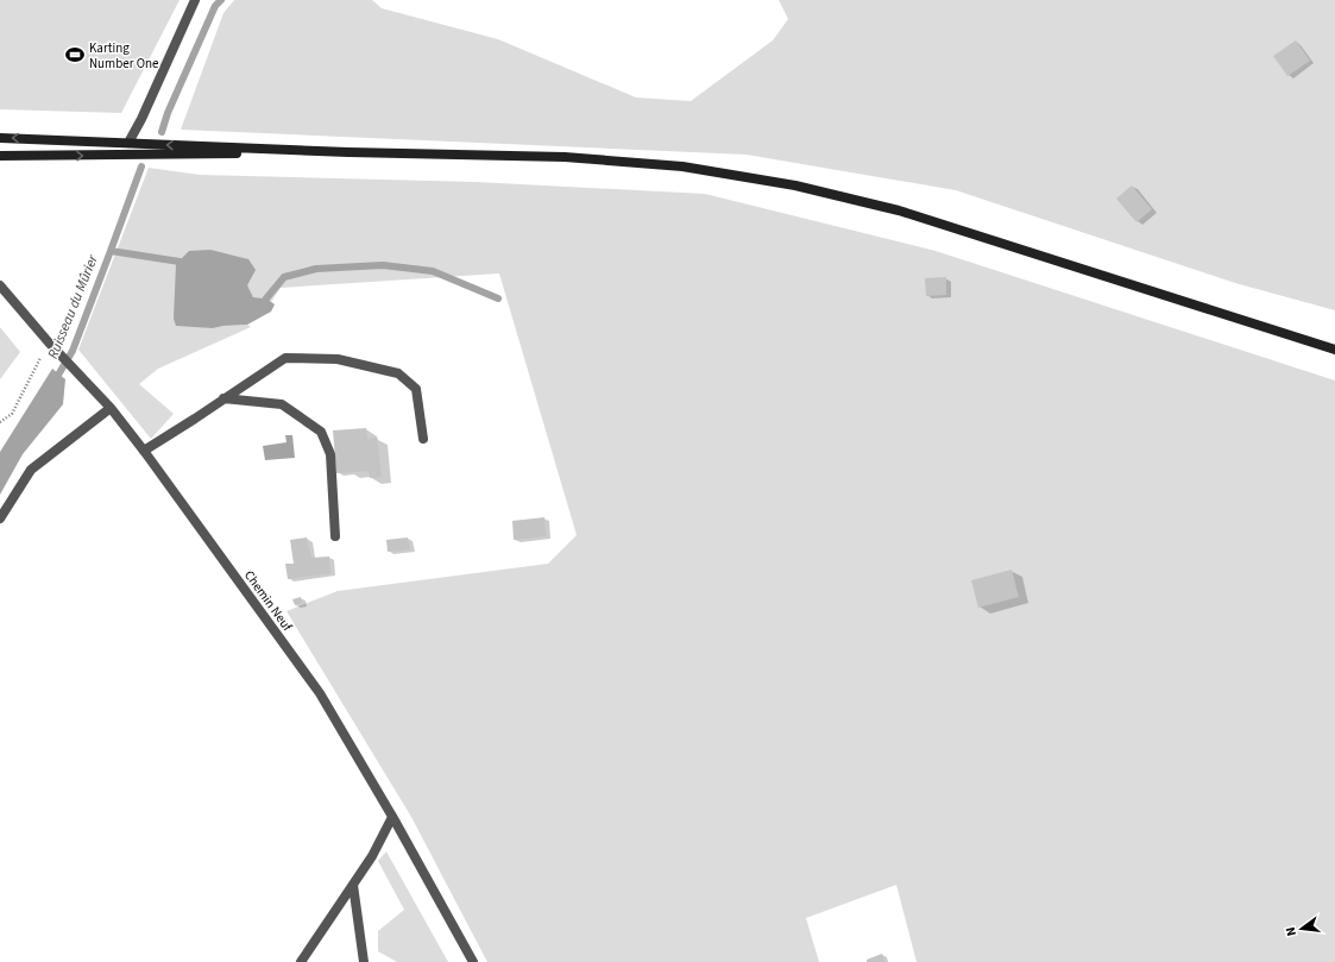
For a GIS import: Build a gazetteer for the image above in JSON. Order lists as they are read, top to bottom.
{
  "streets": {
    "street": ["Chemin Neuf"]
  },
  "water": ["Ruisseau du Mûrier"],
  "places": {
    "sports": ["Karting Number One"]
  },
  "north": "left"
}
